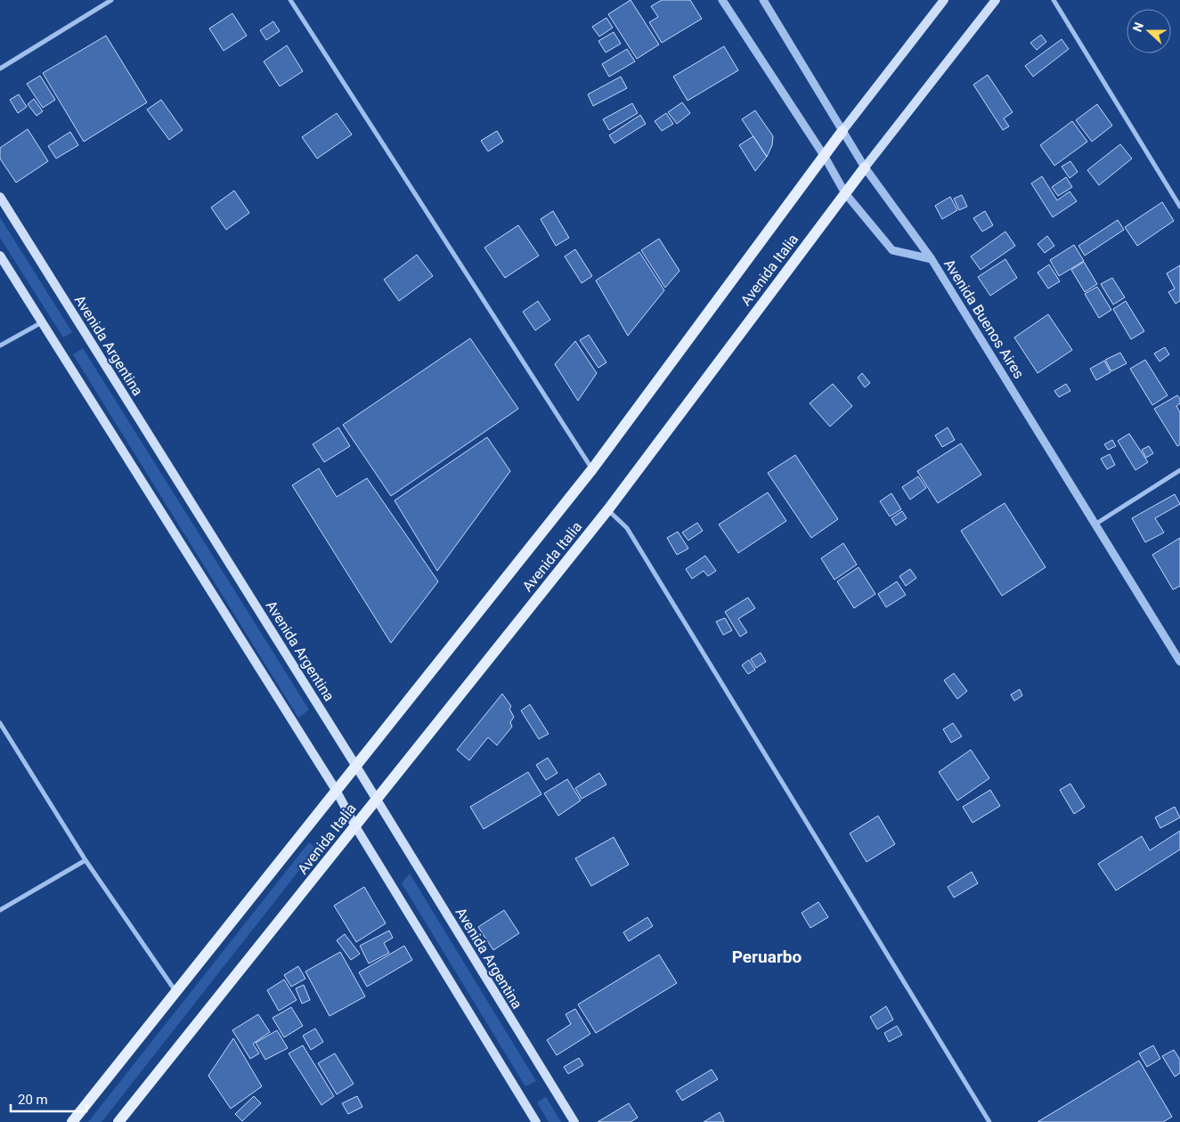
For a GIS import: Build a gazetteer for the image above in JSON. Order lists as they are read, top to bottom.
{
  "streets": {
    "main road": ["Avenida Italia", "Avenida Argentina"],
    "street": ["Avenida Buenos Aires"]
  },
  "crossings": [
    ["Avenida Italia", "Avenida Buenos Aires"],
    ["Avenida Italia", "Avenida Argentina"]
  ],
  "districts": ["Peruarbo"],
  "scale_bar": "20 m",
  "north": "left"
}
